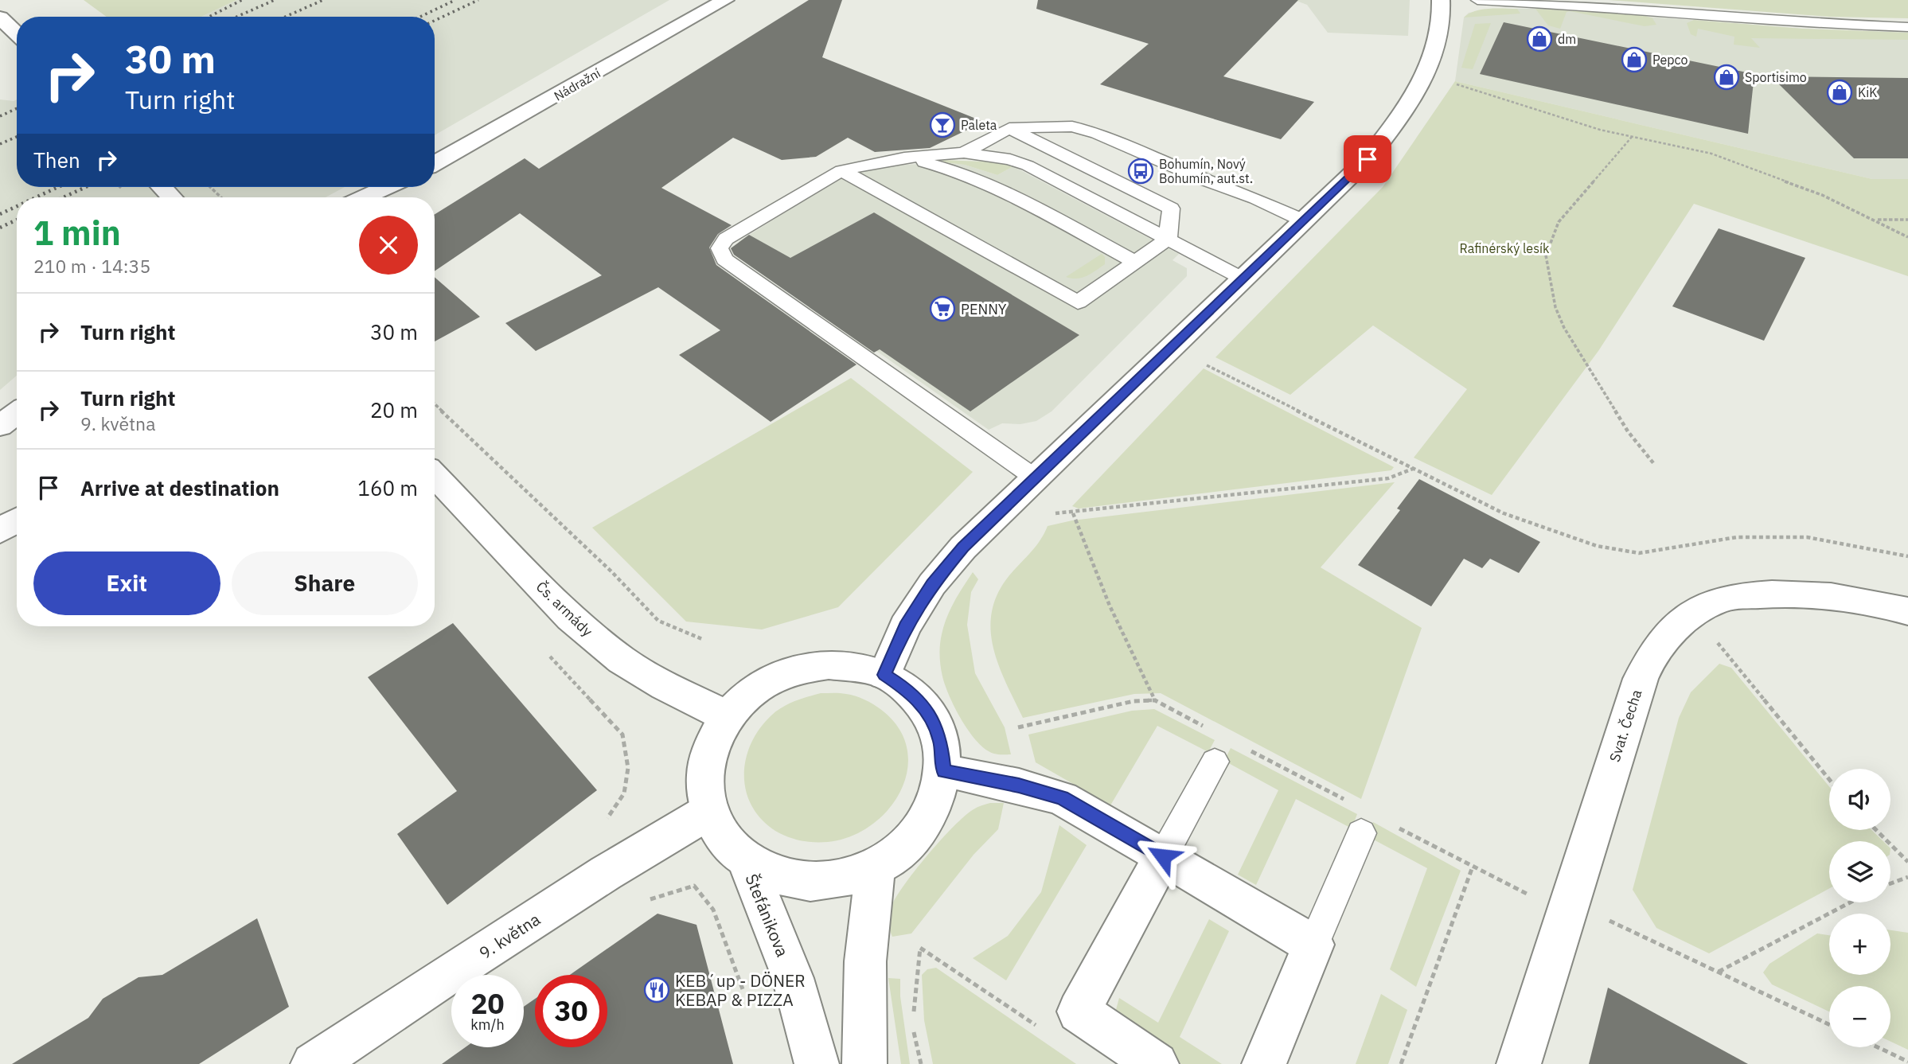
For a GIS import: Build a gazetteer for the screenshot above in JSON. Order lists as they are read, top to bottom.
{
  "streets": {
    "street": [
      "Nádražní",
      "Čs. armády",
      "Svat. Čecha",
      "Štefánikova",
      "9. května"
    ]
  },
  "parks": ["Rafinérský lesík"],
  "places": {
    "shop": [
      "dm",
      "Pepco",
      "Sportisimo",
      "KiK"
    ],
    "bar": ["Paleta"],
    "bus stop": ["Bohumín, Nový Bohumín, aut.st."],
    "supermarket": ["PENNY"],
    "restaurant": ["KEB´up - DÖNER KEBAP & PIZZA"]
  },
  "page": {
    "turn": ["30 m", "Turn right"],
    "then": "Then",
    "heading": ["1 min", "210 m · 14:35"],
    "list": [
      {
        "name": "Turn right",
        "value": "30 m"
      },
      {
        "name": "Turn right",
        "note": "9. května",
        "value": "20 m"
      },
      {
        "name": "Arrive at destination",
        "value": "160 m"
      }
    ],
    "buttons": ["Exit", "Share"],
    "map_buttons": ["+", "−"],
    "speed": "20 km/h",
    "limit": "30"
  }
}
